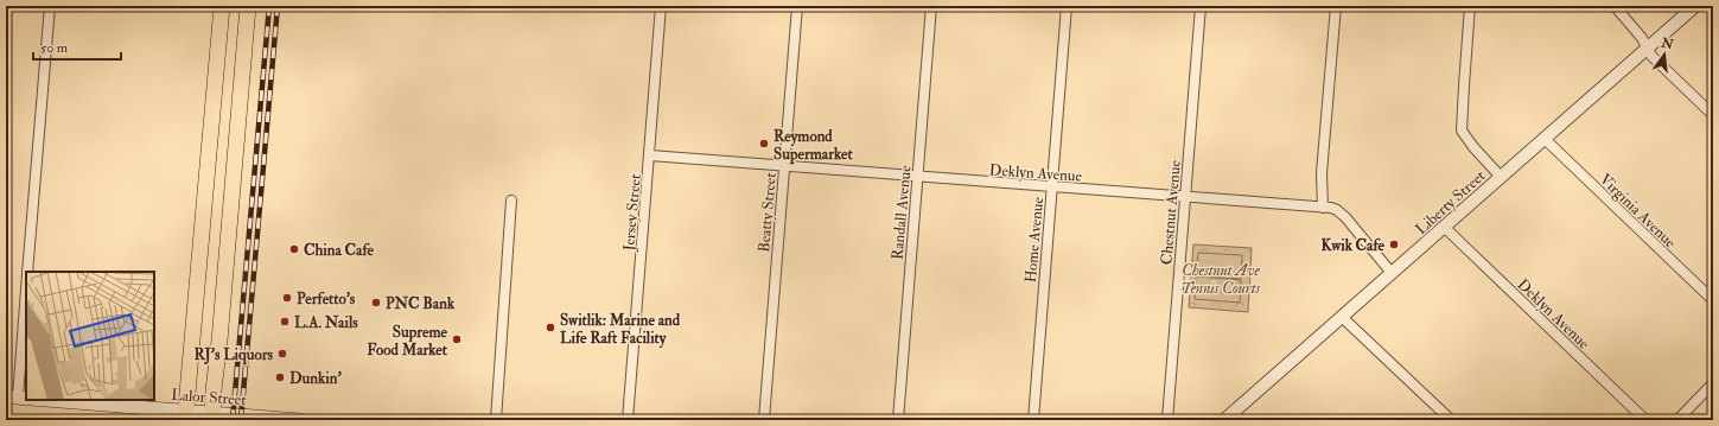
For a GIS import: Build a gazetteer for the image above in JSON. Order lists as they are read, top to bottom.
{
  "streets": {
    "main road": ["Lalor Street"],
    "street": [
      "Deklyn Avenue",
      "Liberty Street",
      "Virginia Avenue",
      "Jersey Street",
      "Beatty Street",
      "Randall Avenue",
      "Chestnut Avenue",
      "Home Avenue"
    ]
  },
  "crossings": [
    ["Deklyn Avenue", "Liberty Street"],
    ["Deklyn Avenue", "Jersey Street"],
    ["Deklyn Avenue", "Beatty Street"],
    ["Deklyn Avenue", "Randall Avenue"],
    ["Deklyn Avenue", "Chestnut Avenue"],
    ["Deklyn Avenue", "Home Avenue"],
    ["Liberty Street", "Virginia Avenue"]
  ],
  "parks": ["Chestnut Ave Tennis Courts"],
  "places": [
    "Reymond Supermarket",
    "Kwik Cafe",
    "China Cafe",
    "Perfetto's",
    "PNC Bank",
    "L.A. Nails",
    "Switlik: Marine and Life Raft Facility",
    "Supreme Food Market",
    "RJ's Liquors",
    "Dunkin'"
  ],
  "scale_bar": "50 m",
  "north": "top"
}
